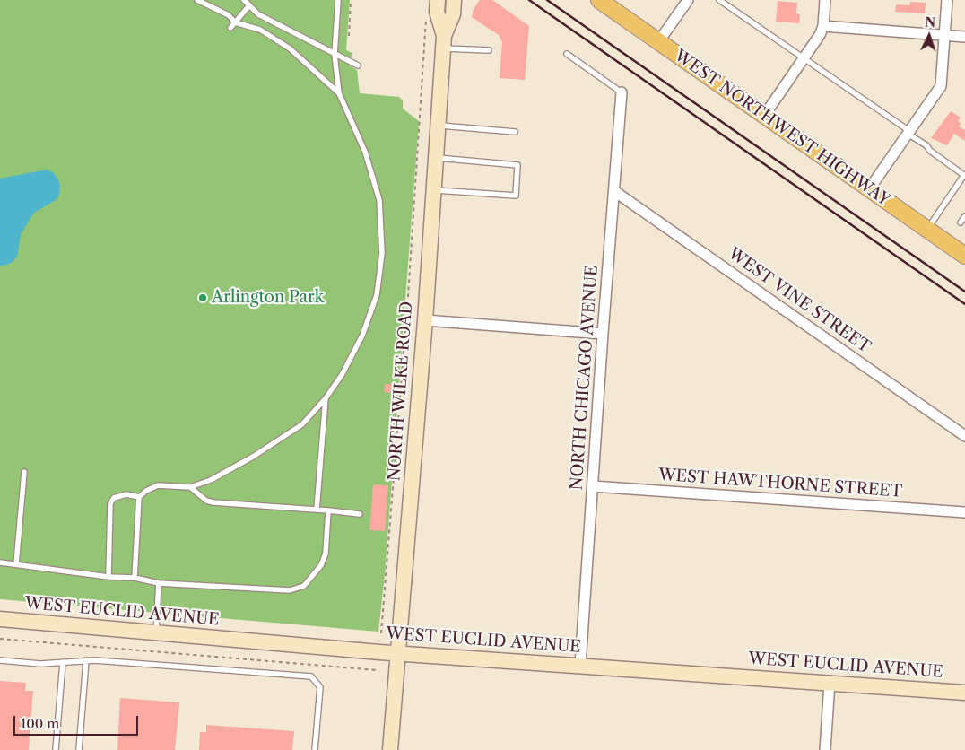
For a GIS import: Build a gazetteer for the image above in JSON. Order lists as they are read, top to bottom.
{
  "streets": {
    "main road": ["WEST NORTHWEST HIGHWAY", "NORTH WILKE ROAD", "WEST EUCLID AVENUE"],
    "street": ["WEST VINE STREET", "NORTH CHICAGO AVENUE", "WEST HAWTHORNE STREET"]
  },
  "crossings": [
    ["WEST VINE STREET", "NORTH CHICAGO AVENUE"],
    ["NORTH CHICAGO AVENUE", "WEST HAWTHORNE STREET"],
    ["NORTH CHICAGO AVENUE", "WEST EUCLID AVENUE"],
    ["NORTH WILKE ROAD", "WEST EUCLID AVENUE"]
  ],
  "places": ["Arlington Park"],
  "scale_bar": "100 m",
  "north": "top"
}
